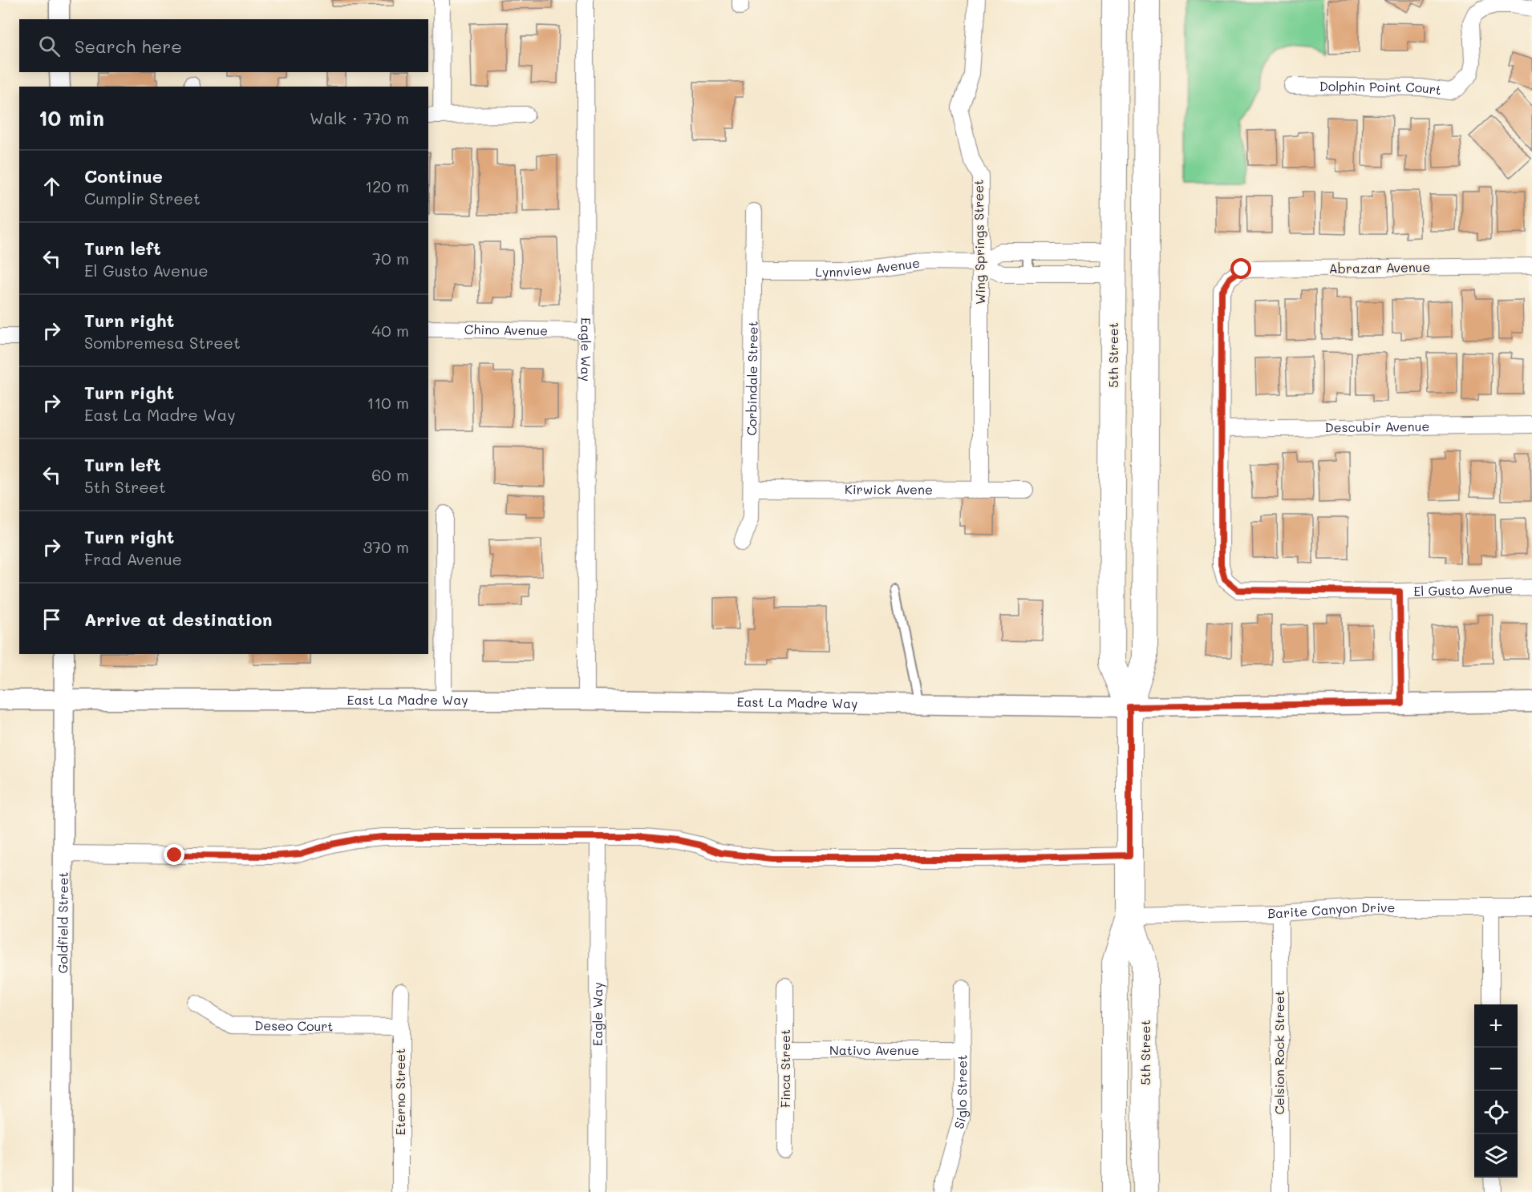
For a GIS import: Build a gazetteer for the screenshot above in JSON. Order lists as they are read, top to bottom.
{
  "streets": {
    "main road": ["5th Street"],
    "street": [
      "Dolphin Point Court",
      "Wing Springs Street",
      "Lynnview Avenue",
      "Abrazar Avenue",
      "Chino Avenue",
      "Eagle Way",
      "Corbindale Street",
      "Descubir Avenue",
      "Kirwick Avene",
      "El Gusto Avenue",
      "East La Madre Way",
      "Barite Canyon Drive",
      "Goldfield Street",
      "Deseo Court",
      "Nativo Avenue",
      "Celsion Rock Street",
      "Finca Street",
      "Eterno Street",
      "Siglo Street"
    ]
  },
  "crossings": [
    ["Wing Springs Street", "Lynnview Avenue"],
    ["Wing Springs Street", "Kirwick Avene"],
    ["Lynnview Avenue", "5th Street"],
    ["Lynnview Avenue", "Corbindale Street"],
    ["Abrazar Avenue", "Descubir Avenue"],
    ["Abrazar Avenue", "El Gusto Avenue"],
    ["Chino Avenue", "Eagle Way"],
    ["Eagle Way", "East La Madre Way"],
    ["5th Street", "East La Madre Way"],
    ["5th Street", "Barite Canyon Drive"],
    ["Corbindale Street", "Kirwick Avene"],
    ["Descubir Avenue", "El Gusto Avenue"],
    ["East La Madre Way", "Goldfield Street"],
    ["Barite Canyon Drive", "Celsion Rock Street"],
    ["Deseo Court", "Eterno Street"],
    ["Nativo Avenue", "Finca Street"],
    ["Nativo Avenue", "Siglo Street"]
  ],
  "page": {
    "search": "Search here",
    "heading": ["10 min", "Walk · 770 m"],
    "list": [
      ["Continue", "Cumplir Street", "120 m"],
      ["Turn left", "El Gusto Avenue", "70 m"],
      ["Turn right", "Sombremesa Street", "40 m"],
      ["Turn right", "East La Madre Way", "110 m"],
      ["Turn left", "5th Street", "60 m"],
      ["Turn right", "Frad Avenue", "370 m"],
      "Arrive at destination"
    ],
    "map_buttons": ["+", "−"]
  }
}
